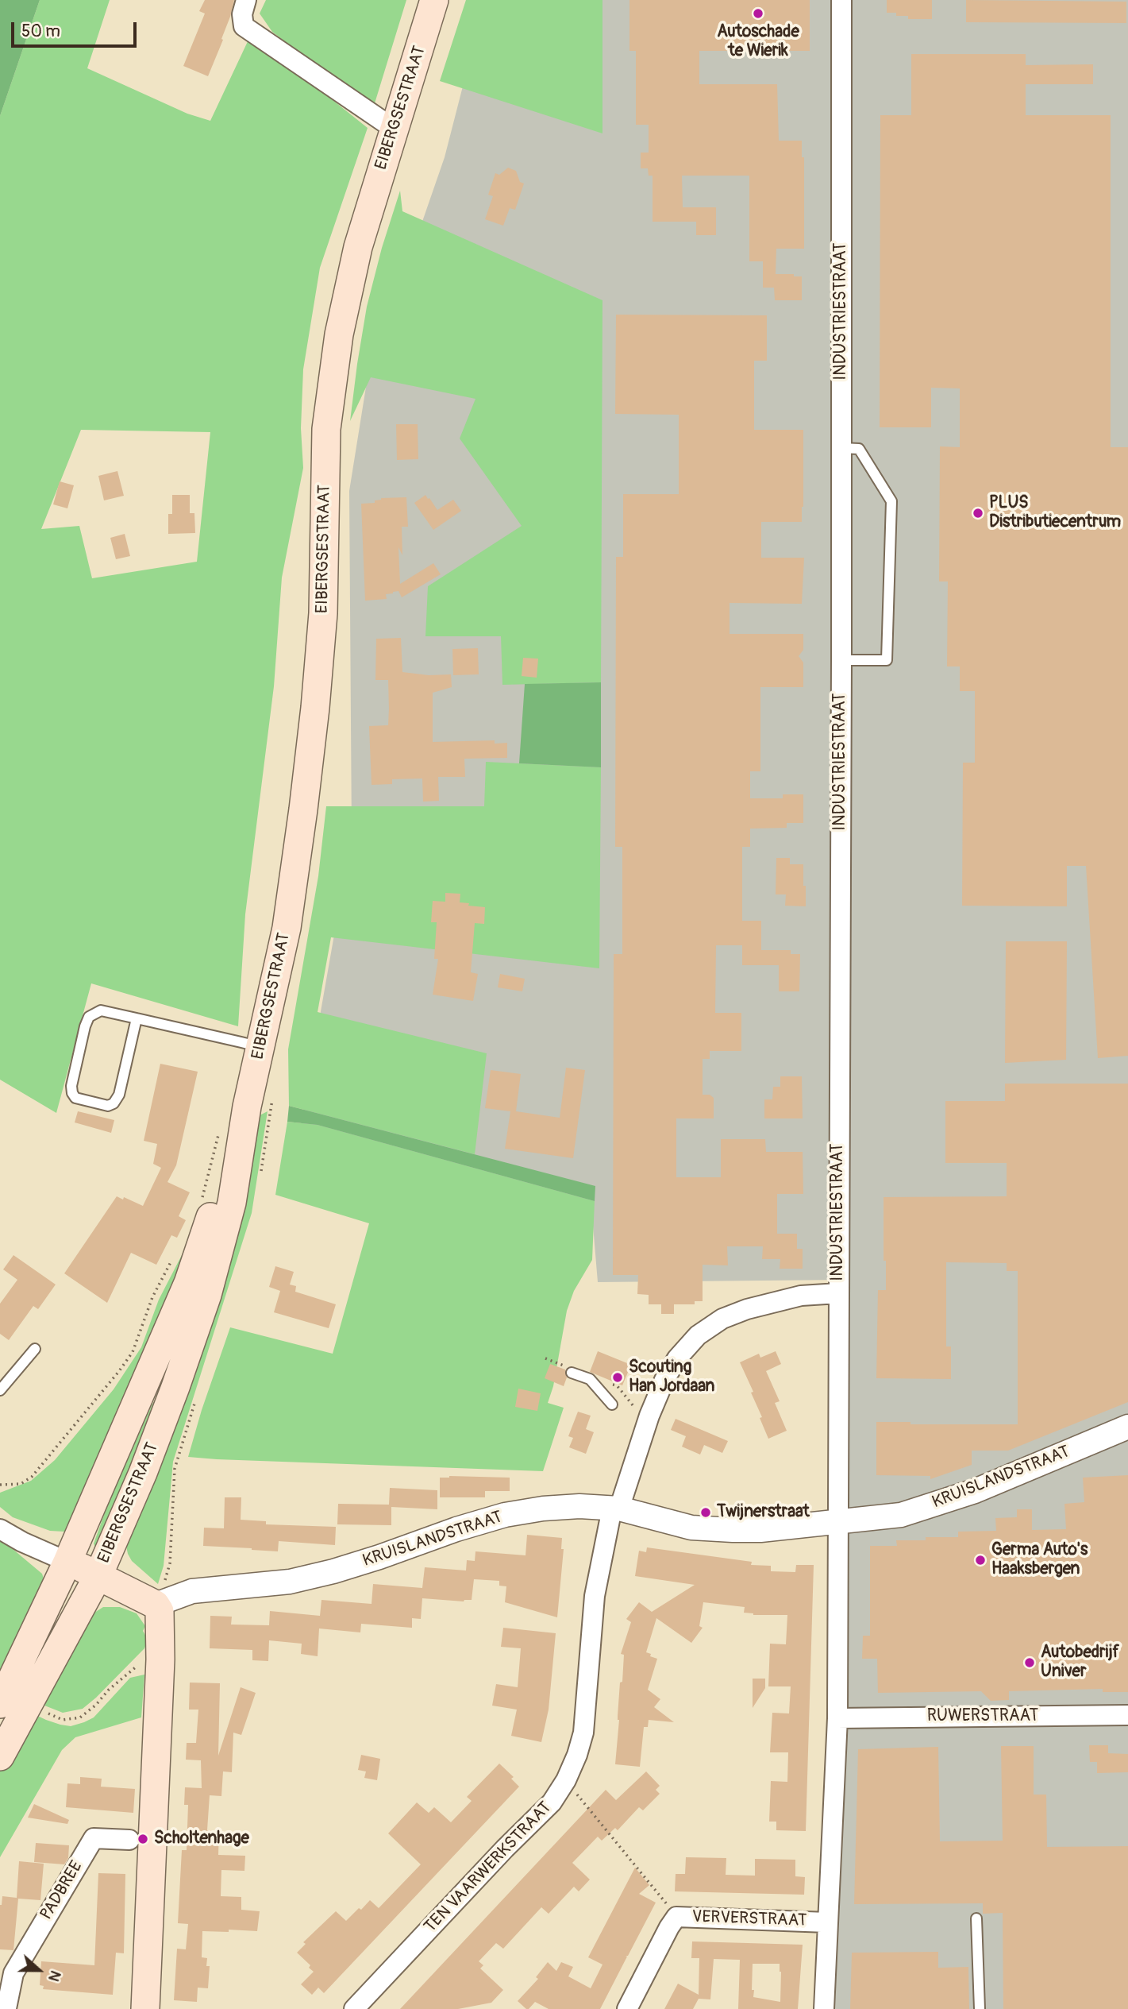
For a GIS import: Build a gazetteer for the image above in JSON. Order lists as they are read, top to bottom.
{
  "streets": {
    "main road": ["EIBERGSESTRAAT"],
    "street": [
      "INDUSTRIESTRAAT",
      "KRUISLANDSTRAAT",
      "RUWERSTRAAT",
      "TEN VAARWERKSTRAAT",
      "PADBREE",
      "VERVERSTRAAT"
    ]
  },
  "crossings": [
    ["EIBERGSESTRAAT", "KRUISLANDSTRAAT"],
    ["INDUSTRIESTRAAT", "KRUISLANDSTRAAT"],
    ["INDUSTRIESTRAAT", "TEN VAARWERKSTRAAT"],
    ["KRUISLANDSTRAAT", "TEN VAARWERKSTRAAT"]
  ],
  "places": [
    "Autoschade te Wierik",
    "PLUS Distributiecentrum",
    "Scouting Han Jordaan",
    "Twijnerstraat",
    "Germa Auto's Haaksbergen",
    "Autobedrijf Univer",
    "Scholtenhage"
  ],
  "scale_bar": "50 m",
  "north": "right"
}
